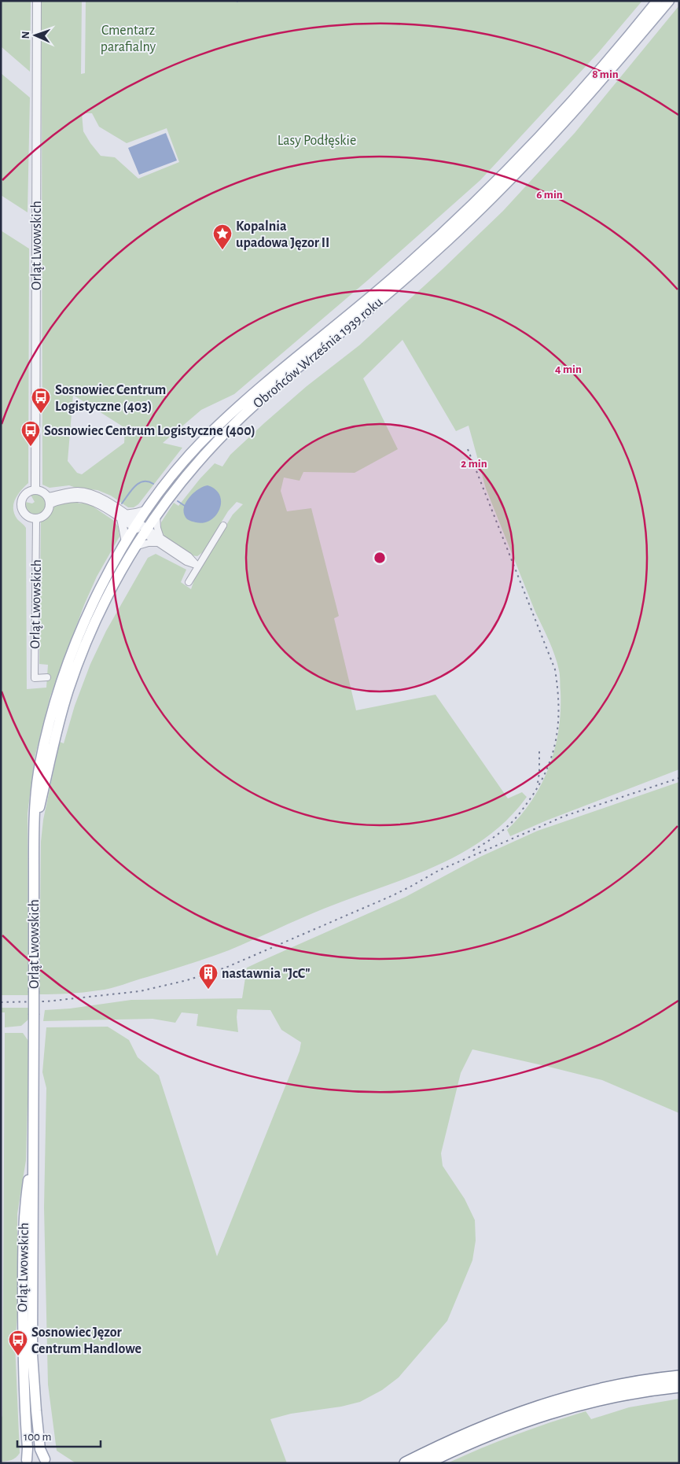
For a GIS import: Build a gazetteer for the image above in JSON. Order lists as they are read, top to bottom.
{
  "streets": {
    "main road": ["Orląt Lwowskich", "Obrońców Września 1939 roku"]
  },
  "crossings": [
    ["Orląt Lwowskich", "Obrońców Września 1939 roku"]
  ],
  "parks": ["Cmentarz parafialny", "Lasy Podłęskie"],
  "places": {
    "place": ["Kopalnia upadowa Jęzor II"],
    "bus stop": ["Sosnowiec Centrum Logistyczne (403)", "Sosnowiec Centrum Logistyczne (400)", "Sosnowiec Jęzor Centrum Handlowe"],
    "building": ["nastawnia \"JcC\""]
  },
  "scale_bar": "100 m",
  "north": "left",
  "rings": [
    "8 min",
    "6 min",
    "4 min",
    "2 min"
  ]
}
